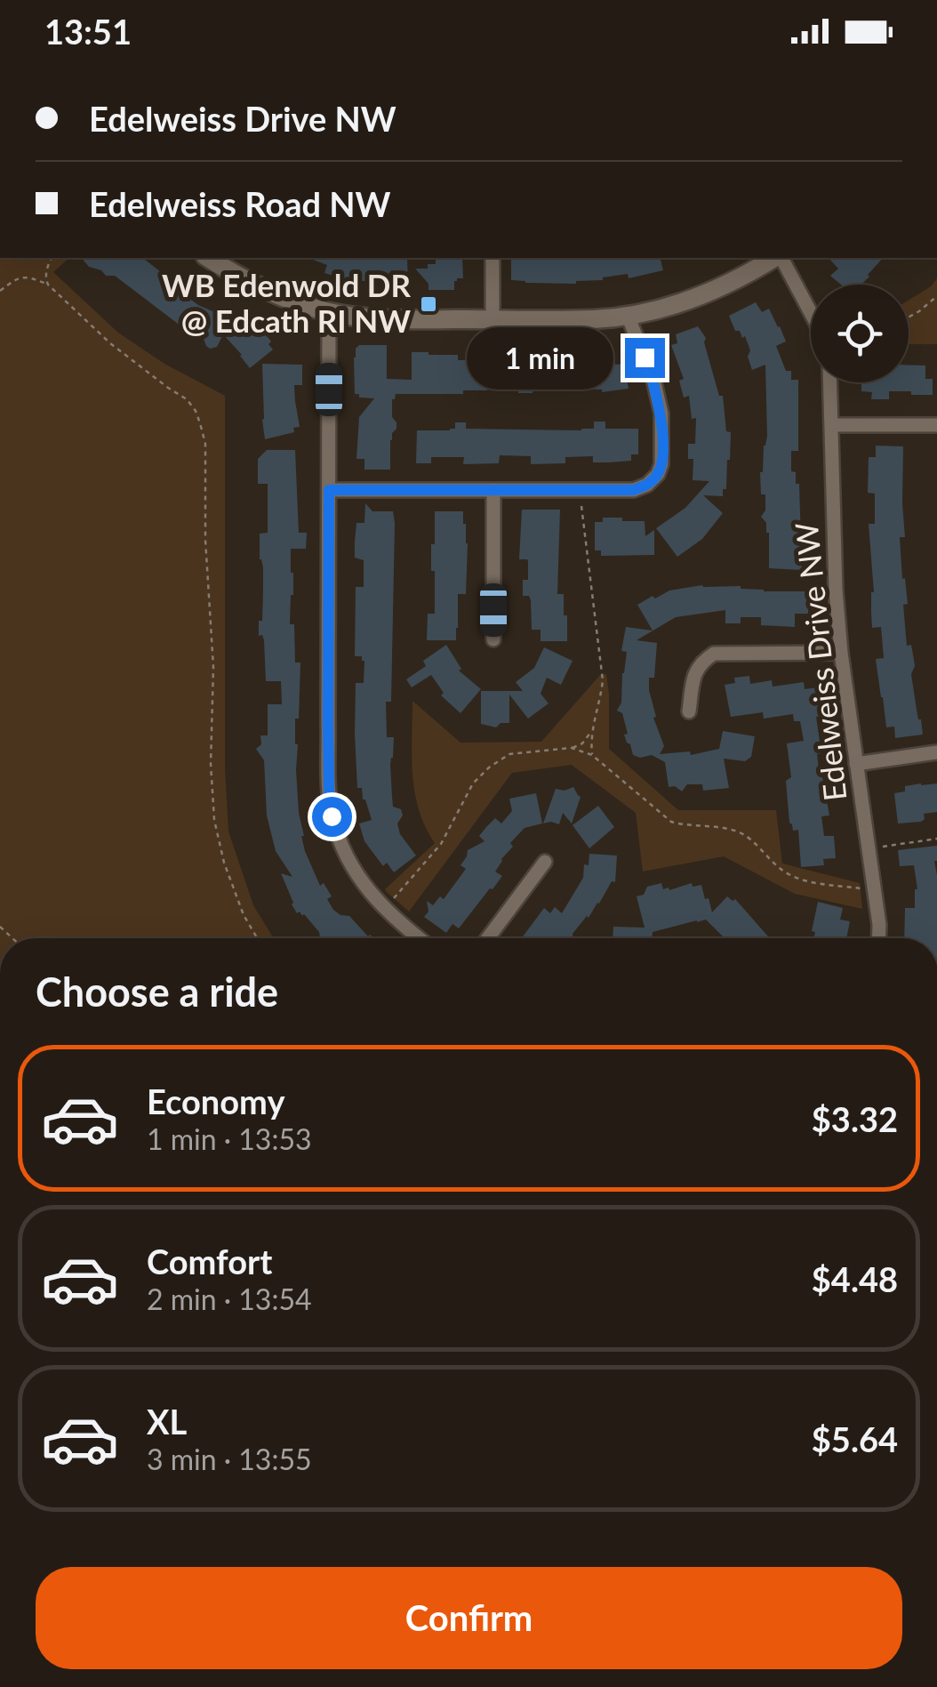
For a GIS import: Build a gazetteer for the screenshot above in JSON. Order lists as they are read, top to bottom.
{
  "streets": {
    "street": ["Edelweiss Drive NW"]
  },
  "places": {
    "transit": ["WB Edenwold DR @ Edcath RI NW"]
  },
  "page": {
    "status": "13:51",
    "banner": ["Edelweiss Drive NW", "Edelweiss Road NW"],
    "bubble": "1 min",
    "heading": "Choose a ride",
    "list": [
      {
        "name": "Economy",
        "note": "1 min · 13:53",
        "value": "$3.32"
      },
      {
        "name": "Comfort",
        "note": "2 min · 13:54",
        "value": "$4.48"
      },
      {
        "name": "XL",
        "note": "3 min · 13:55",
        "value": "$5.64"
      }
    ],
    "buttons": "Confirm"
  }
}
